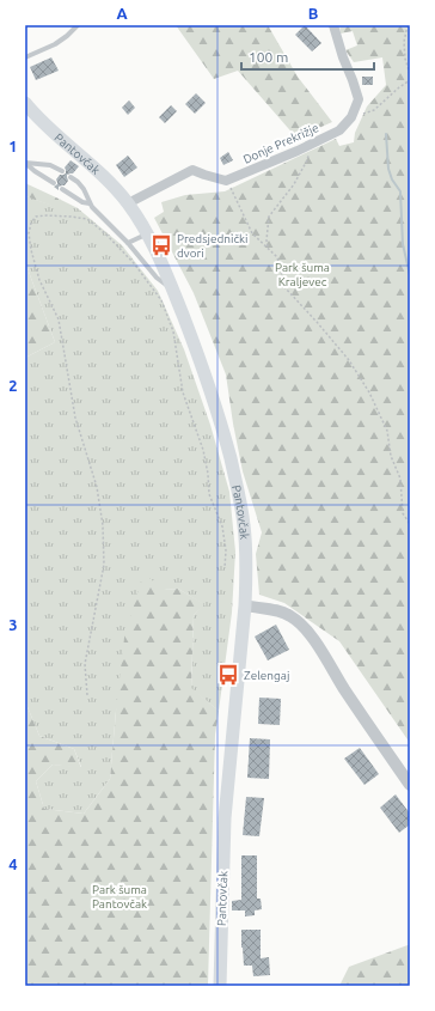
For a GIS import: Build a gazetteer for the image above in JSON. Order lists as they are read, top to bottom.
{
  "streets": {
    "main road": ["Pantovčak"],
    "street": ["Donje Prekrižje"]
  },
  "parks": ["Park šuma Kraljevec", "Park šuma Pantovčak"],
  "places": {
    "bus stop": ["Predsjednički dvori", "Zelengaj"]
  },
  "scale_bar": "100 m",
  "grid": {
    "columns": ["A", "B"],
    "rows": [
      "1",
      "2",
      "3",
      "4"
    ]
  }
}
